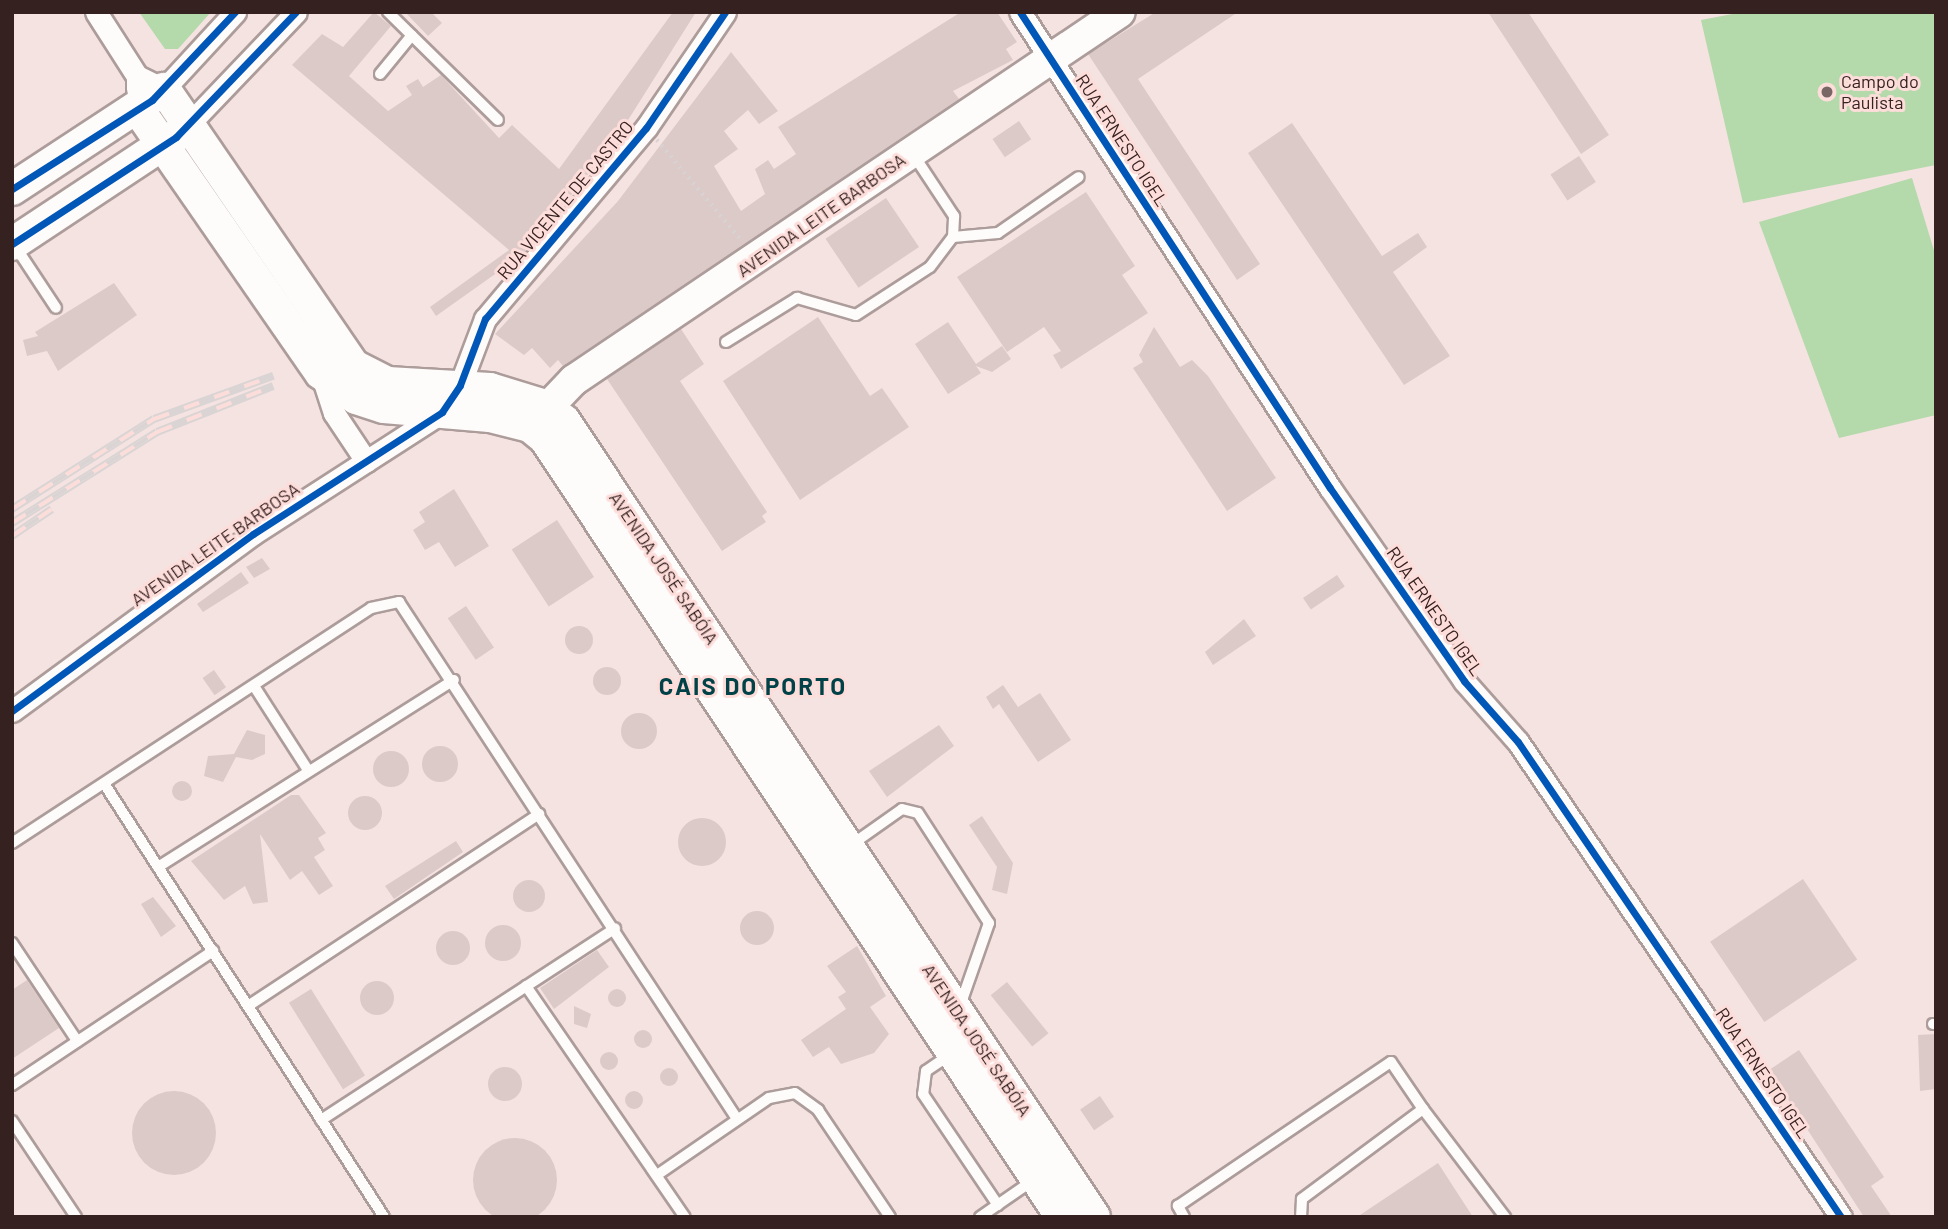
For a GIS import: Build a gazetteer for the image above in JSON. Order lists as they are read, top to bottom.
{
  "streets": {
    "main road": ["AVENIDA JOSÉ SABÓIA"],
    "street": ["RUA ERNESTO IGEL", "RUA VICENTE DE CASTRO", "AVENIDA LEITE BARBOSA"]
  },
  "crossings": [
    ["RUA ERNESTO IGEL", "AVENIDA LEITE BARBOSA"],
    ["RUA VICENTE DE CASTRO", "AVENIDA LEITE BARBOSA"],
    ["AVENIDA LEITE BARBOSA", "AVENIDA JOSÉ SABÓIA"]
  ],
  "districts": ["CAIS DO PORTO"],
  "places": ["Campo do Paulista"]
}
